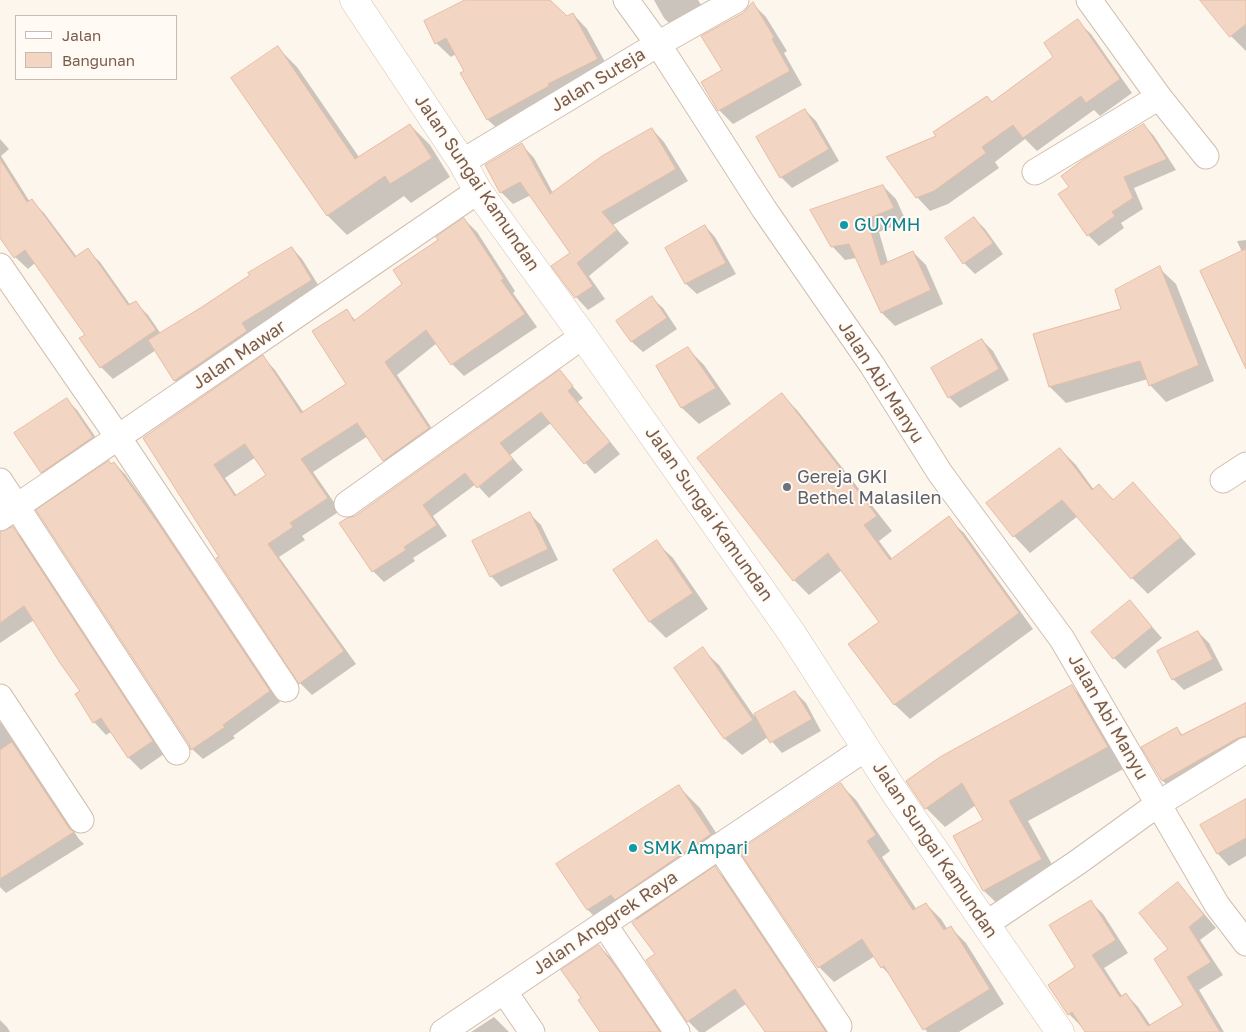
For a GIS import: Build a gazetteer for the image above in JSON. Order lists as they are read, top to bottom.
{
  "streets": {
    "main road": ["Jalan Sungai Kamundan"],
    "street": [
      "Jalan Suteja",
      "Jalan Mawar",
      "Jalan Abi Manyu",
      "Jalan Anggrek Raya"
    ]
  },
  "crossings": [
    ["Jalan Suteja", "Jalan Sungai Kamundan"],
    ["Jalan Suteja", "Jalan Abi Manyu"],
    ["Jalan Sungai Kamundan", "Jalan Mawar"],
    ["Jalan Sungai Kamundan", "Jalan Anggrek Raya"]
  ],
  "places": ["GUYMH", "Gereja GKI Bethel Malasilen", "SMK Ampari"],
  "legend": ["Jalan", "Bangunan"]
}
